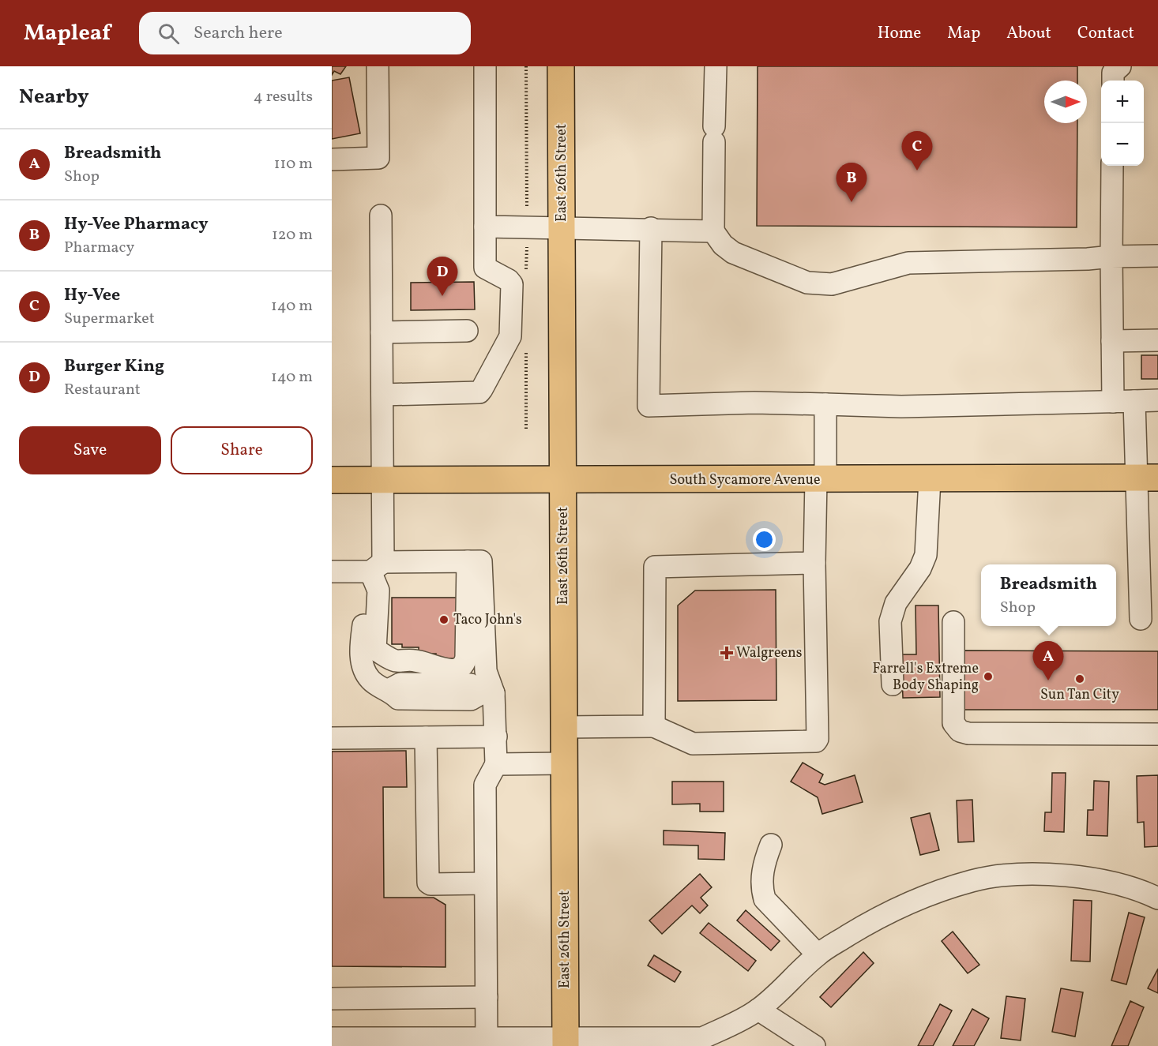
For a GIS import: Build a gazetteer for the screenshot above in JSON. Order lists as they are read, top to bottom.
{
  "streets": {
    "main road": ["East 26th Street", "South Sycamore Avenue"]
  },
  "crossings": [
    ["East 26th Street", "South Sycamore Avenue"]
  ],
  "places": {
    "other": ["Taco John's", "Farrell's Extreme Body Shaping", "Sun Tan City"],
    "health": ["Walgreens"]
  },
  "north": "right",
  "page": {
    "header": "Mapleaf",
    "search": "Search here",
    "nav": [
      "Home",
      "Map",
      "About",
      "Contact"
    ],
    "heading": ["Nearby", "4 results"],
    "map_buttons": ["+", "−"],
    "list": [
      {
        "mark": "A",
        "name": "Breadsmith",
        "note": "Shop",
        "value": "110 m"
      },
      {
        "mark": "B",
        "name": "Hy-Vee Pharmacy",
        "note": "Pharmacy",
        "value": "120 m"
      },
      {
        "mark": "C",
        "name": "Hy-Vee",
        "note": "Supermarket",
        "value": "140 m"
      },
      {
        "mark": "D",
        "name": "Burger King",
        "note": "Restaurant",
        "value": "140 m"
      }
    ],
    "pins": [
      "C",
      "B",
      "D",
      "A"
    ],
    "buttons": ["Save", "Share"],
    "popup": ["Breadsmith", "Shop"]
  }
}
